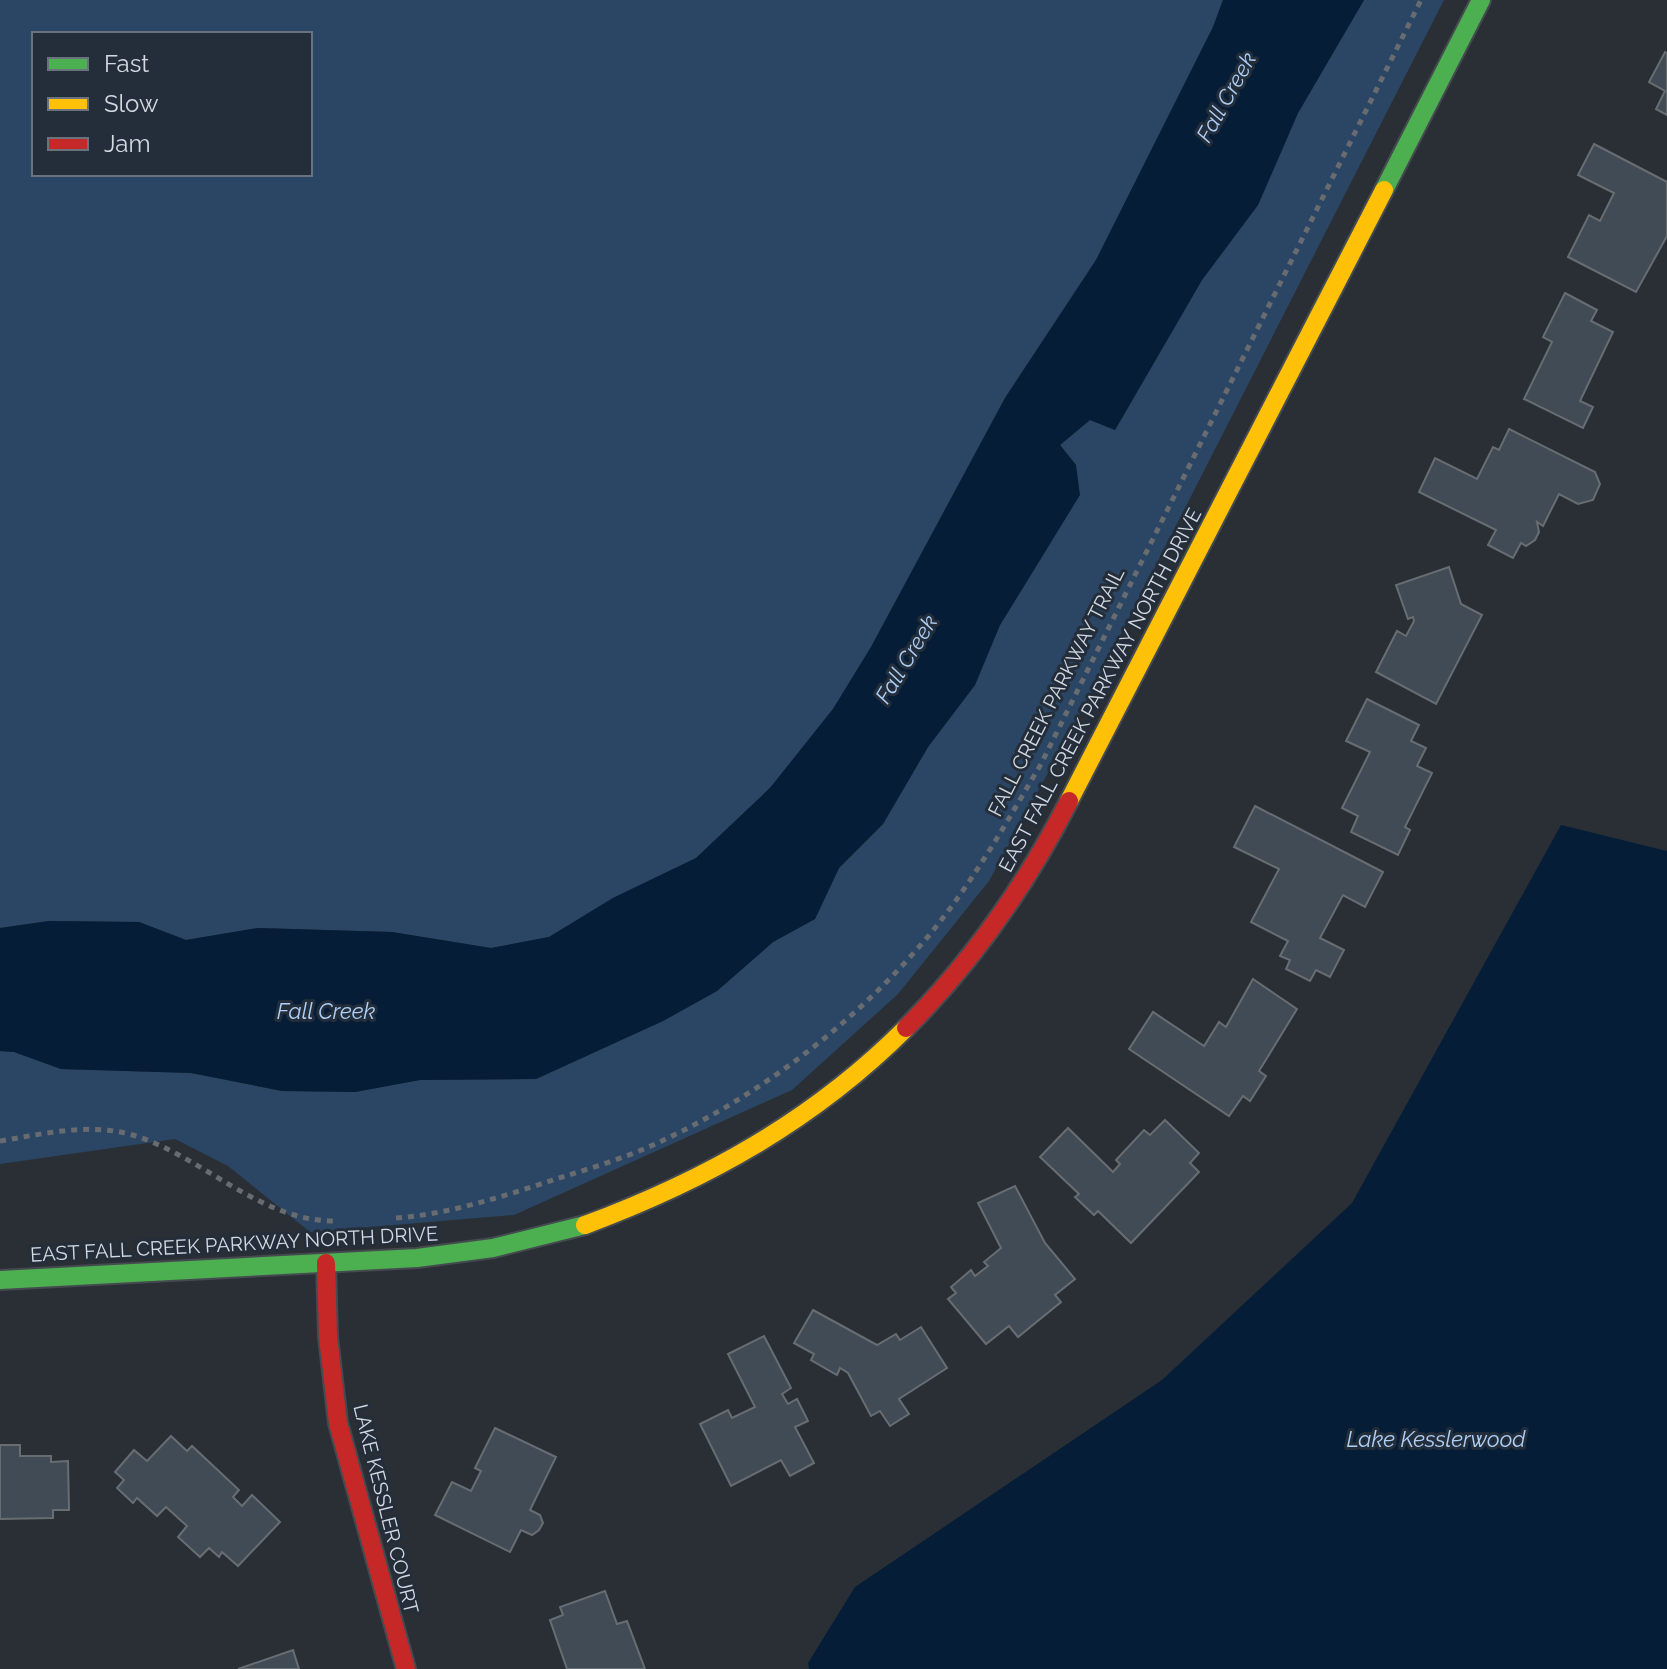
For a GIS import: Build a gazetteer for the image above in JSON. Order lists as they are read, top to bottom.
{
  "streets": {
    "street": ["EAST FALL CREEK PARKWAY NORTH DRIVE", "LAKE KESSLER COURT"],
    "path": ["FALL CREEK PARKWAY TRAIL"]
  },
  "crossings": [
    ["EAST FALL CREEK PARKWAY NORTH DRIVE", "LAKE KESSLER COURT"]
  ],
  "water": ["Fall Creek", "Lake Kesslerwood"],
  "legend": ["Fast", "Slow", "Jam"]
}
